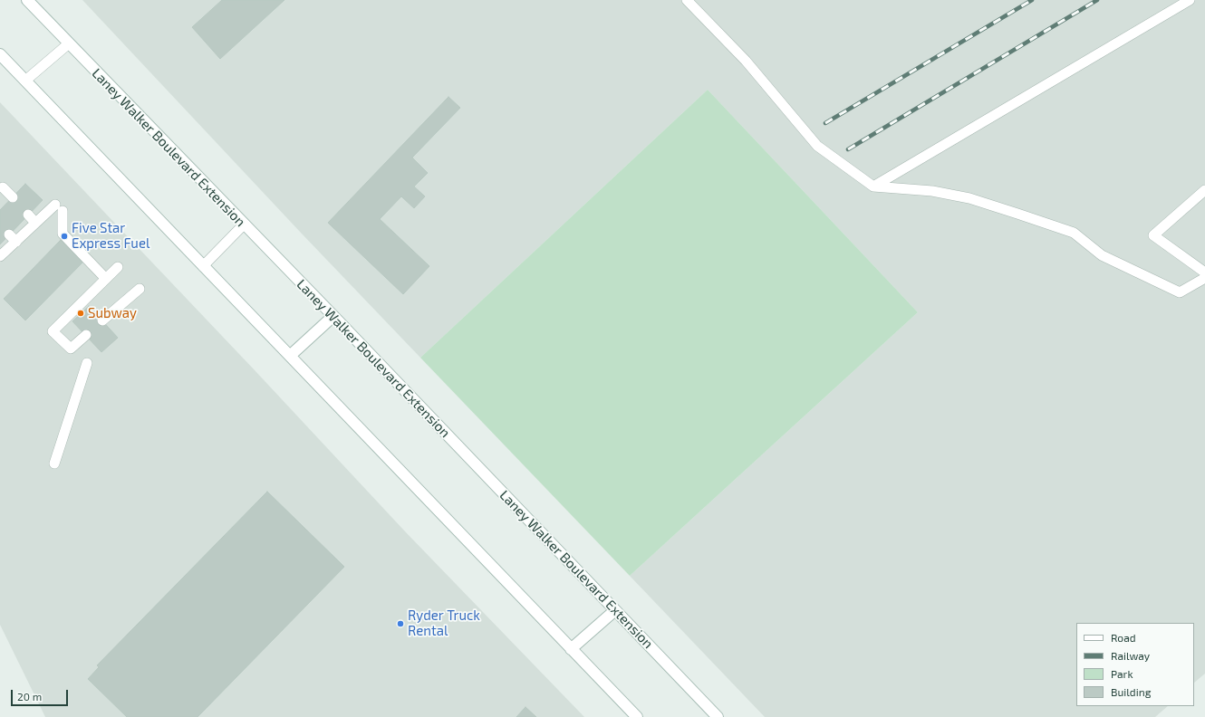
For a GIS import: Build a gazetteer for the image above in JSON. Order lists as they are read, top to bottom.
{
  "streets": {
    "main road": ["Laney Walker Boulevard Extension"]
  },
  "places": ["Five Star Express Fuel", "Subway", "Ryder Truck Rental"],
  "legend": [
    "Road",
    "Railway",
    "Park",
    "Building"
  ],
  "scale_bar": "20 m"
}
